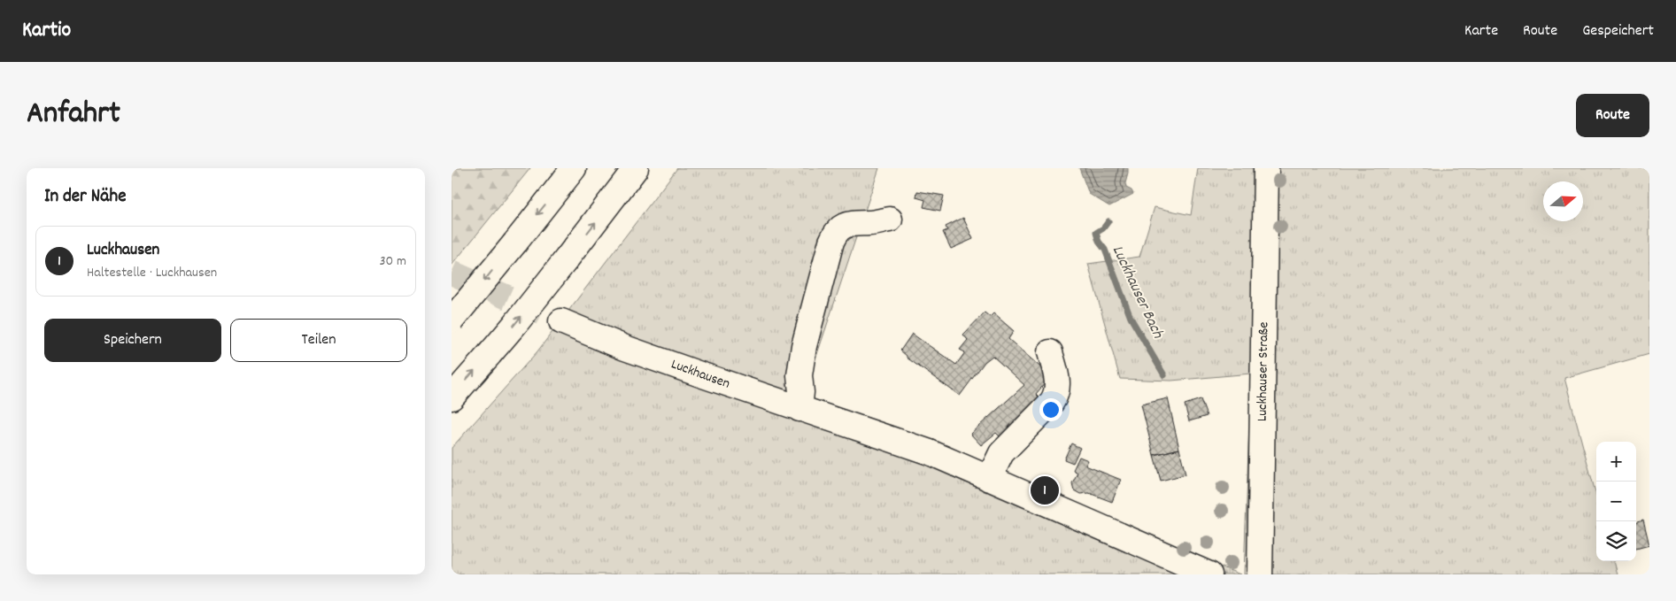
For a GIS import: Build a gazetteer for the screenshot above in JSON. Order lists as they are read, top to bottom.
{
  "streets": {
    "main road": ["Luckhauser Straße", "Luckhausen"]
  },
  "water": ["Luckhauser Bach"],
  "north": "right",
  "page": {
    "header": "Kartio",
    "nav": ["Karte", "Route", "Gespeichert"],
    "title": "Anfahrt",
    "buttons": [
      "Route",
      ["Speichern", "Teilen"]
    ],
    "heading": "In der Nähe",
    "list": [
      {
        "mark": "1",
        "name": "Luckhausen",
        "note": "Haltestelle · Luckhausen",
        "value": "30 m"
      }
    ],
    "map_buttons": ["+", "−"],
    "pins": "1"
  }
}
